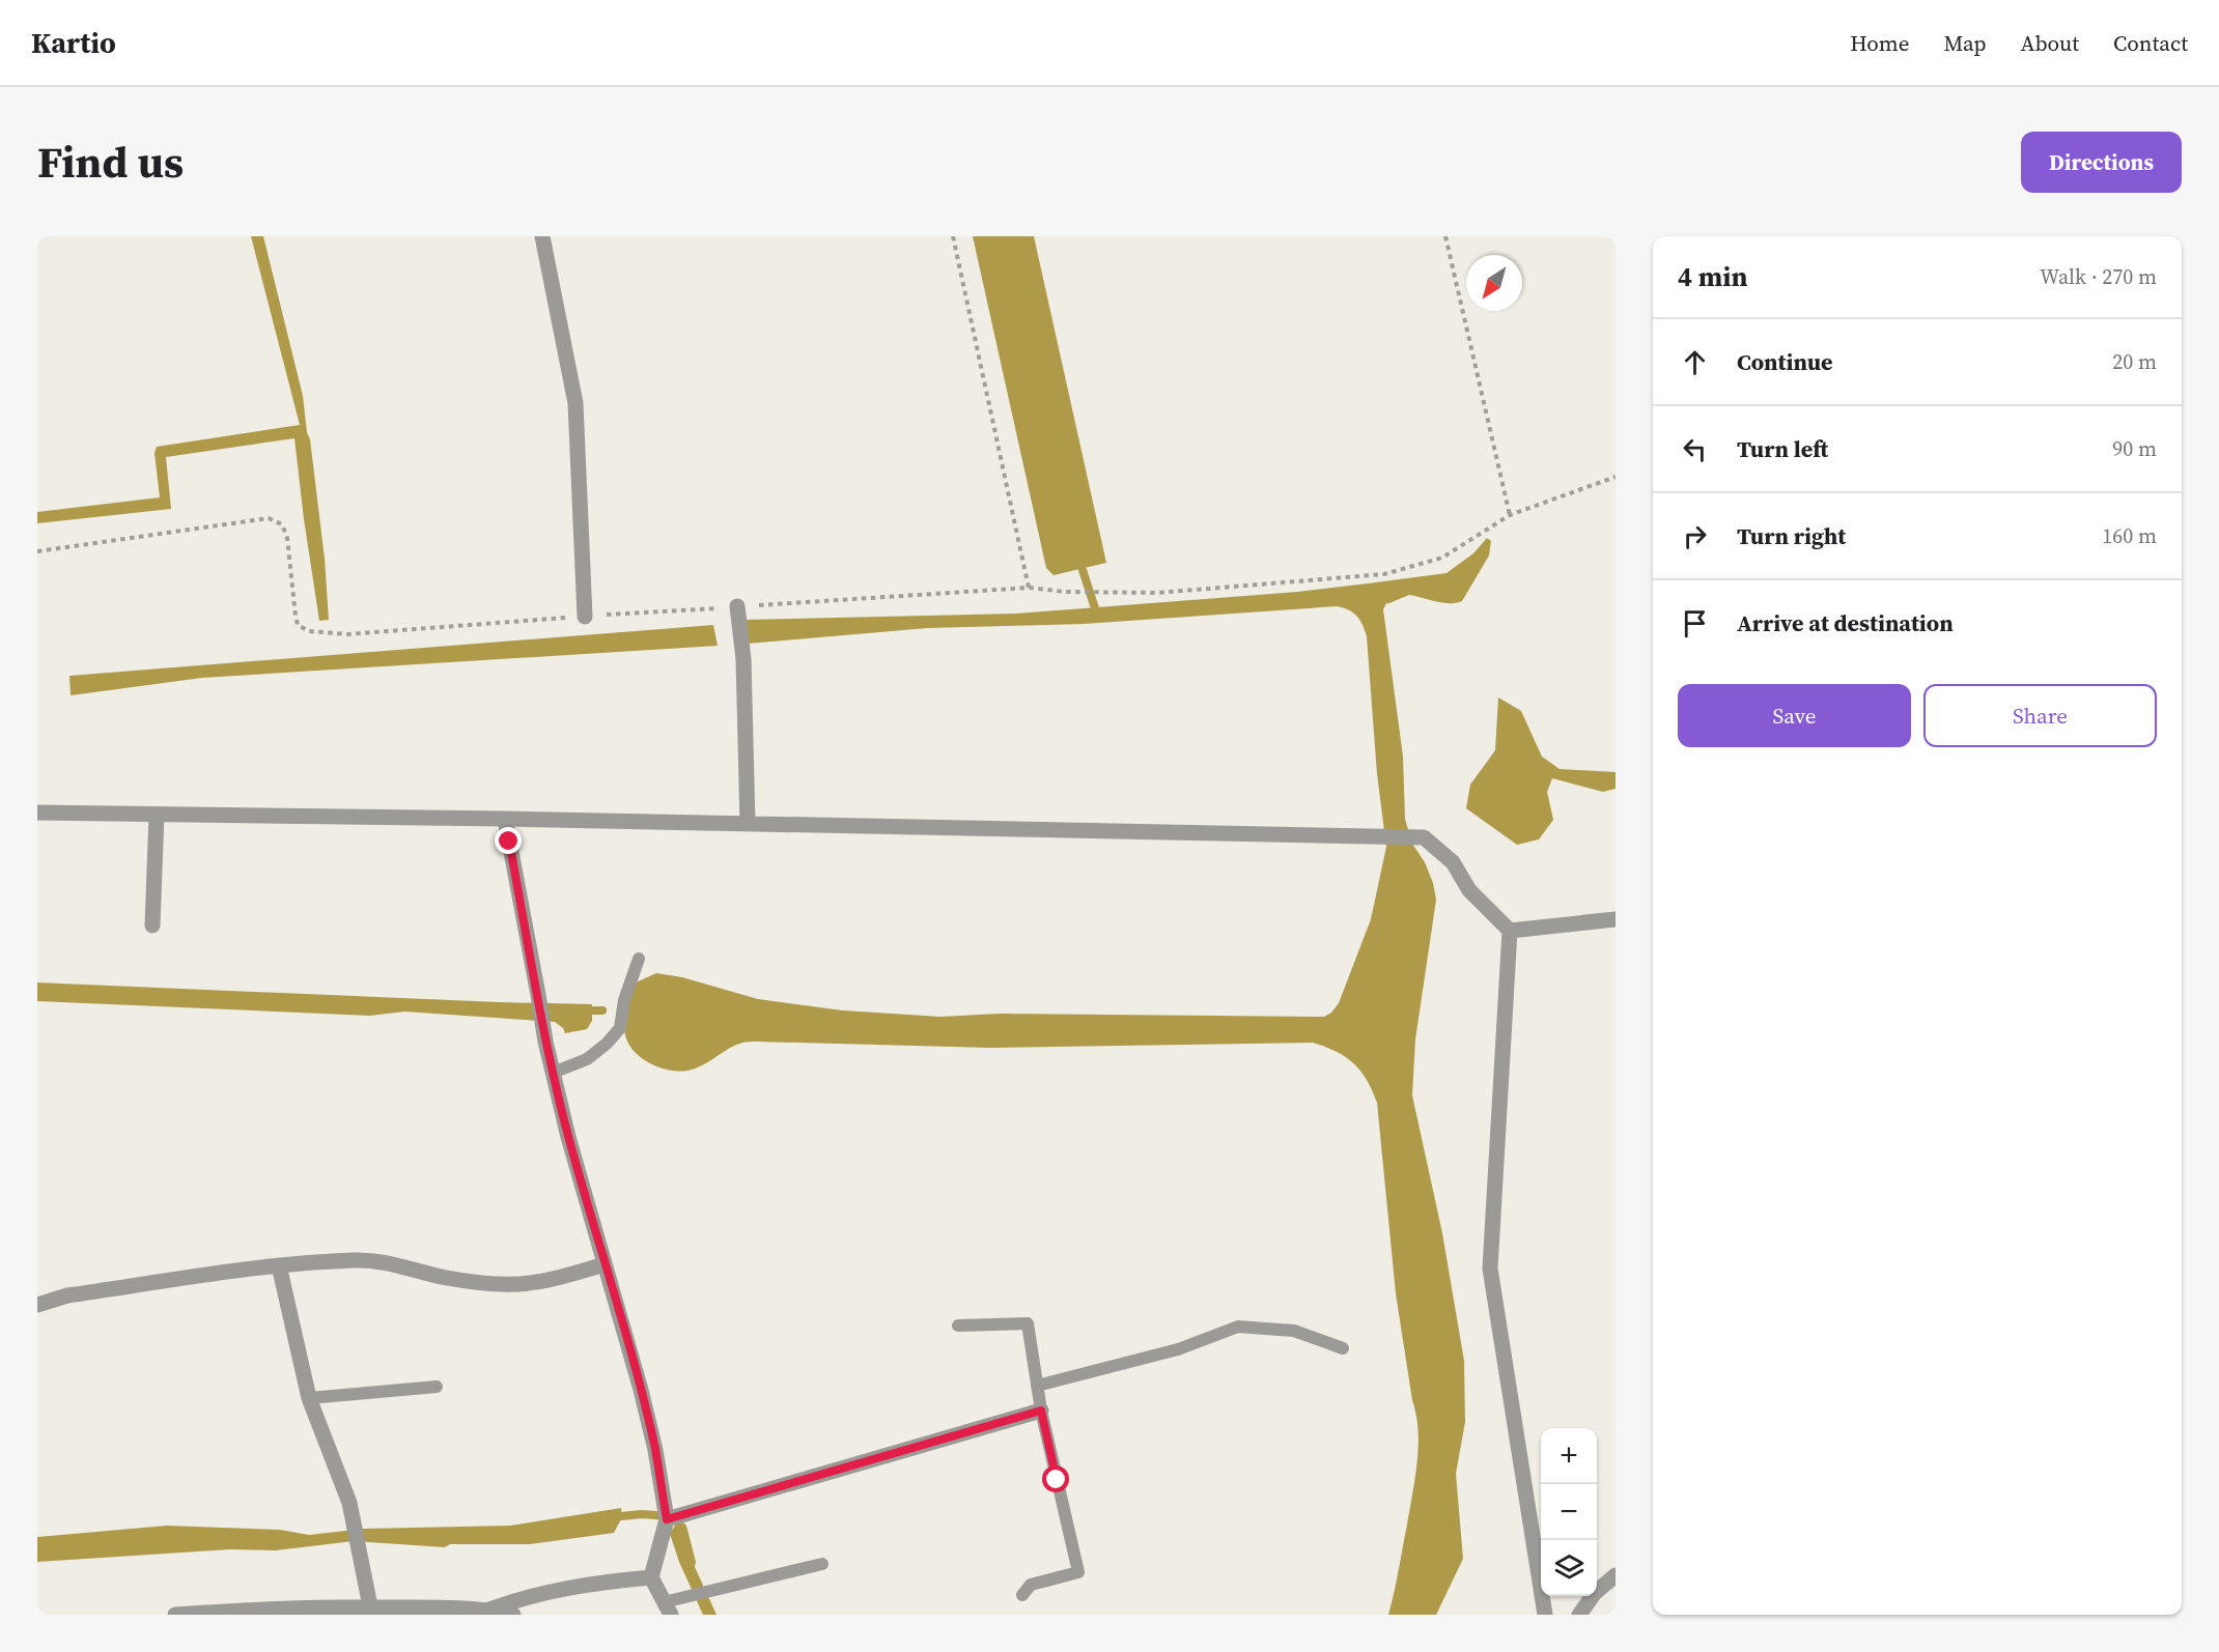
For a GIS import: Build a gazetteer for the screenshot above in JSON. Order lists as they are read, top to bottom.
{
  "north": "bottom left",
  "page": {
    "header": "Kartio",
    "nav": [
      "Home",
      "Map",
      "About",
      "Contact"
    ],
    "title": "Find us",
    "buttons": [
      "Directions",
      ["Save", "Share"]
    ],
    "heading": ["4 min", "Walk · 270 m"],
    "list": [
      ["Continue", "20 m"],
      ["Turn left", "90 m"],
      ["Turn right", "160 m"],
      "Arrive at destination"
    ],
    "map_buttons": ["+", "−"]
  }
}
